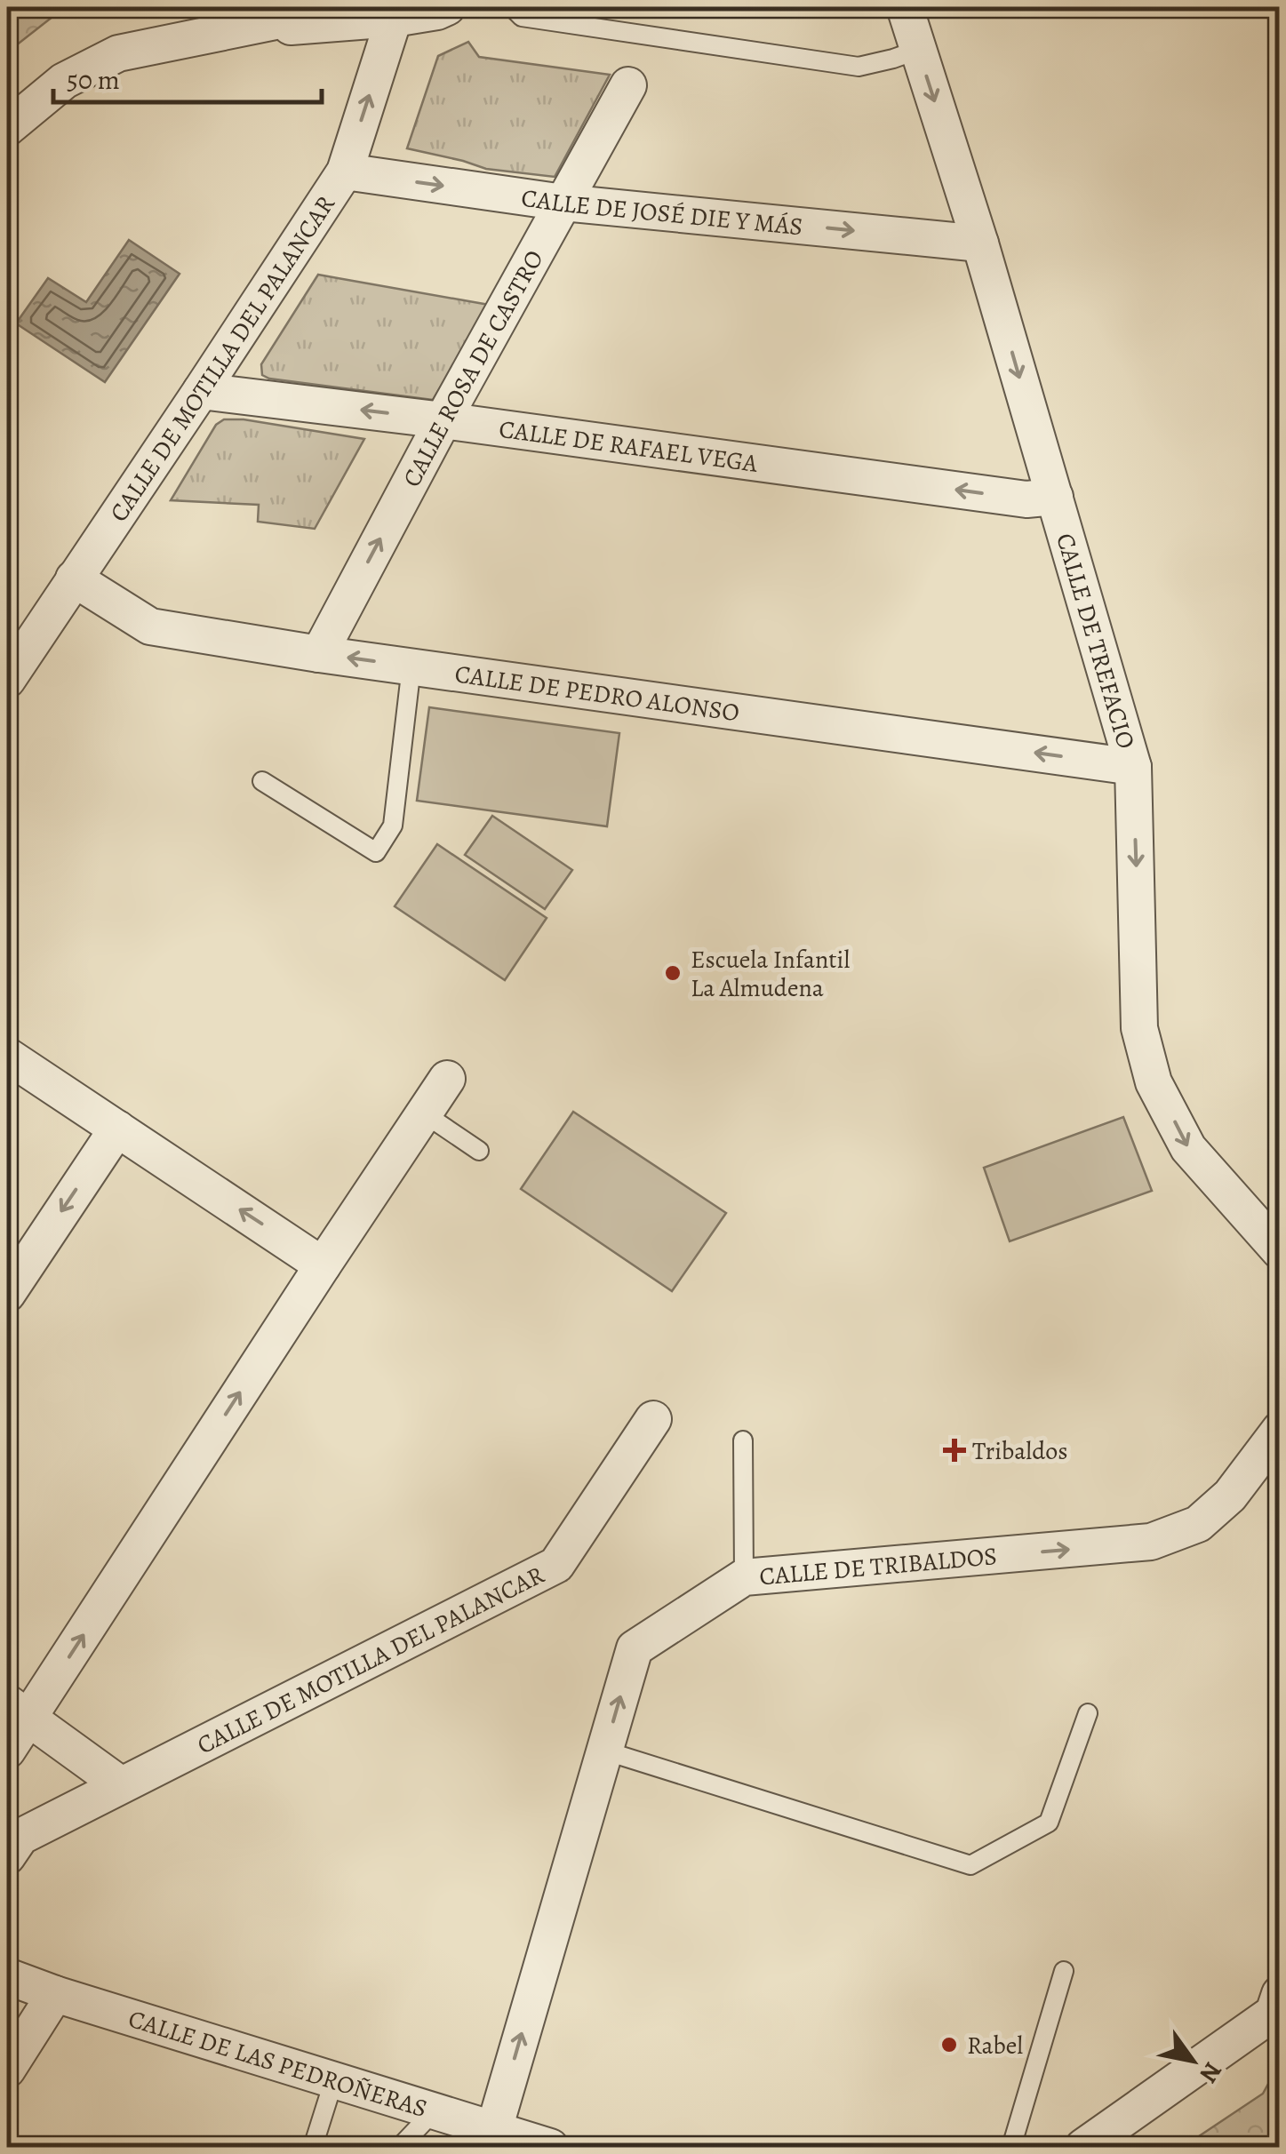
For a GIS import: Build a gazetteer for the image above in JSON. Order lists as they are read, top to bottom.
{
  "streets": {
    "street": [
      "CALLE DE JOSÉ DIE Y MÁS",
      "CALLE DE MOTILLA DEL PALANCAR",
      "CALLE ROSA DE CASTRO",
      "CALLE DE RAFAEL VEGA",
      "CALLE DE TREFACIO",
      "CALLE DE PEDRO ALONSO",
      "CALLE DE TRIBALDOS",
      "CALLE DE LAS PEDROÑERAS"
    ]
  },
  "crossings": [
    ["CALLE DE JOSÉ DIE Y MÁS", "CALLE DE MOTILLA DEL PALANCAR"],
    ["CALLE DE JOSÉ DIE Y MÁS", "CALLE ROSA DE CASTRO"],
    ["CALLE DE JOSÉ DIE Y MÁS", "CALLE DE TREFACIO"],
    ["CALLE DE MOTILLA DEL PALANCAR", "CALLE DE RAFAEL VEGA"],
    ["CALLE DE MOTILLA DEL PALANCAR", "CALLE DE PEDRO ALONSO"],
    ["CALLE ROSA DE CASTRO", "CALLE DE RAFAEL VEGA"],
    ["CALLE ROSA DE CASTRO", "CALLE DE PEDRO ALONSO"],
    ["CALLE DE RAFAEL VEGA", "CALLE DE TREFACIO"],
    ["CALLE DE TREFACIO", "CALLE DE PEDRO ALONSO"],
    ["CALLE DE TRIBALDOS", "CALLE DE LAS PEDROÑERAS"]
  ],
  "one_way": [
    "CALLE DE JOSÉ DIE Y MÁS",
    "CALLE ROSA DE CASTRO",
    "CALLE DE RAFAEL VEGA",
    "CALLE DE TREFACIO",
    "CALLE DE PEDRO ALONSO",
    "CALLE DE TRIBALDOS"
  ],
  "places": {
    "other": ["Escuela Infantil La Almudena", "Rabel"],
    "health": ["Tribaldos"]
  },
  "scale_bar": "50 m",
  "north": "bottom right"
}
